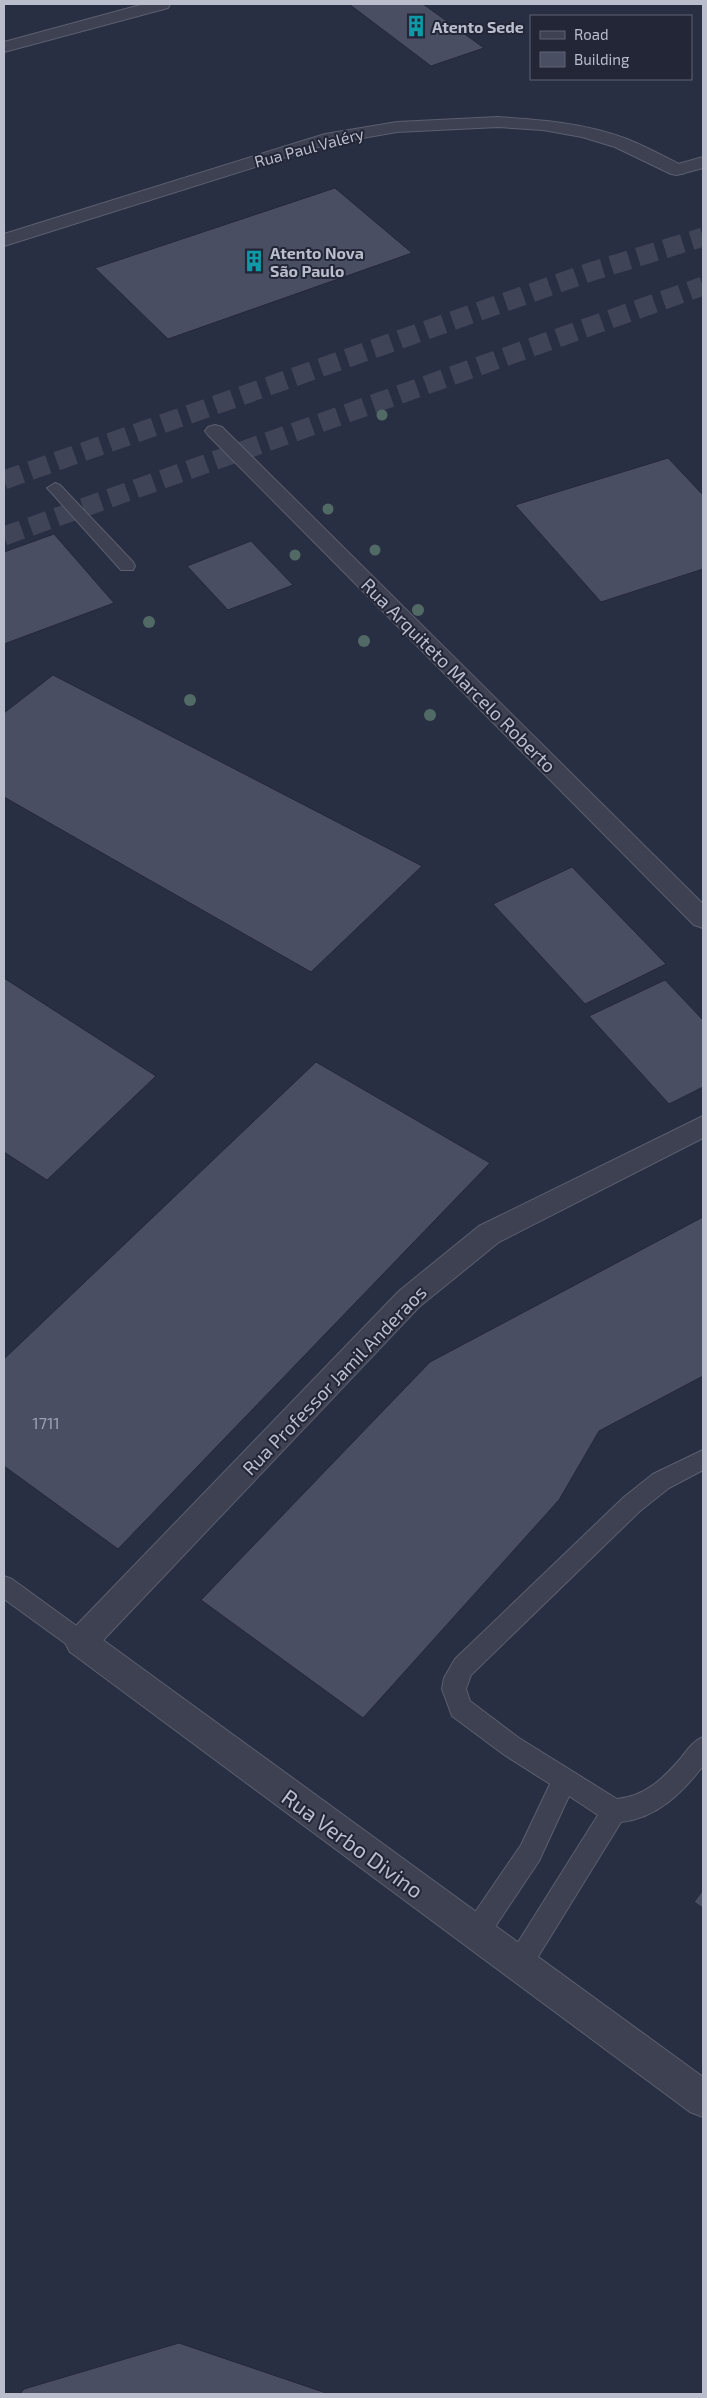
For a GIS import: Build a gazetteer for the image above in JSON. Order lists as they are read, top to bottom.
{
  "streets": {
    "street": [
      "Rua Paul Valéry",
      "Rua Arquiteto Marcelo Roberto",
      "Rua Professor Jamil Anderaos",
      "Rua Verbo Divino"
    ]
  },
  "crossings": [
    ["Rua Professor Jamil Anderaos", "Rua Verbo Divino"]
  ],
  "places": {
    "building": ["Atento Sede", "Atento Nova São Paulo"]
  },
  "house_numbers": ["1711"],
  "legend": ["Road", "Building"]
}
